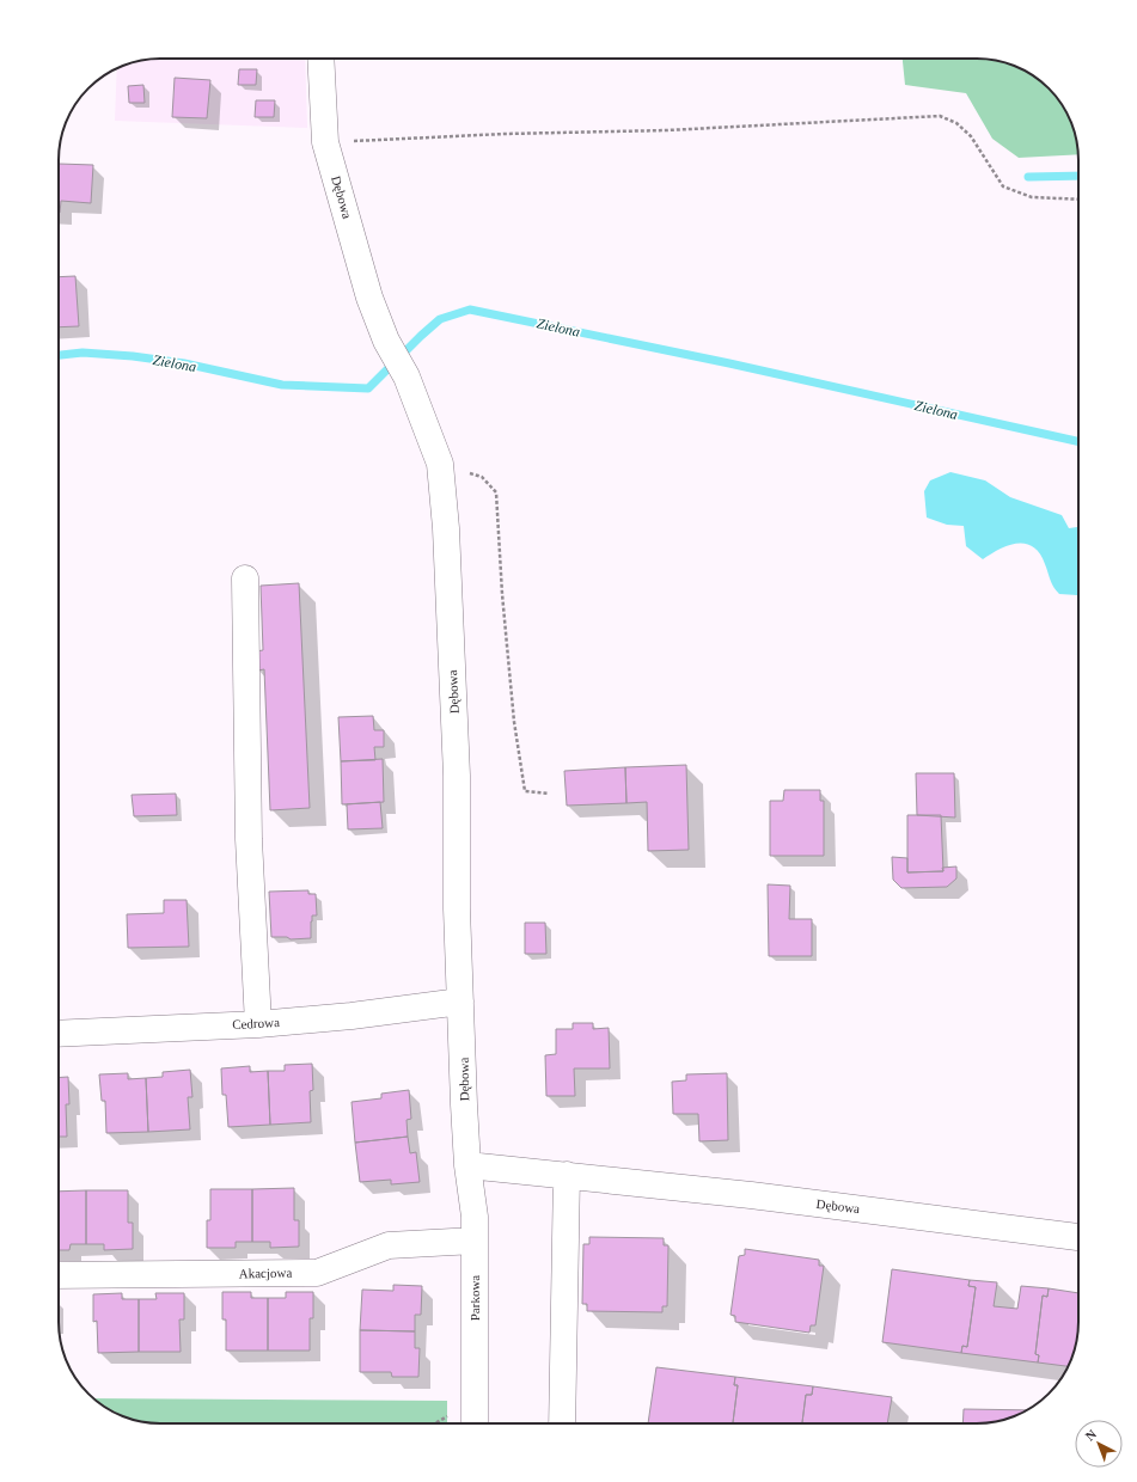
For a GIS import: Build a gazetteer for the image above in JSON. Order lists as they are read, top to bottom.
{
  "streets": {
    "street": [
      "Dębowa",
      "Cedrowa",
      "Akacjowa",
      "Parkowa"
    ]
  },
  "crossings": [
    ["Dębowa", "Cedrowa"],
    ["Dębowa", "Parkowa"],
    ["Akacjowa", "Parkowa"]
  ],
  "water": ["Zielona"],
  "north": "top left"
}
